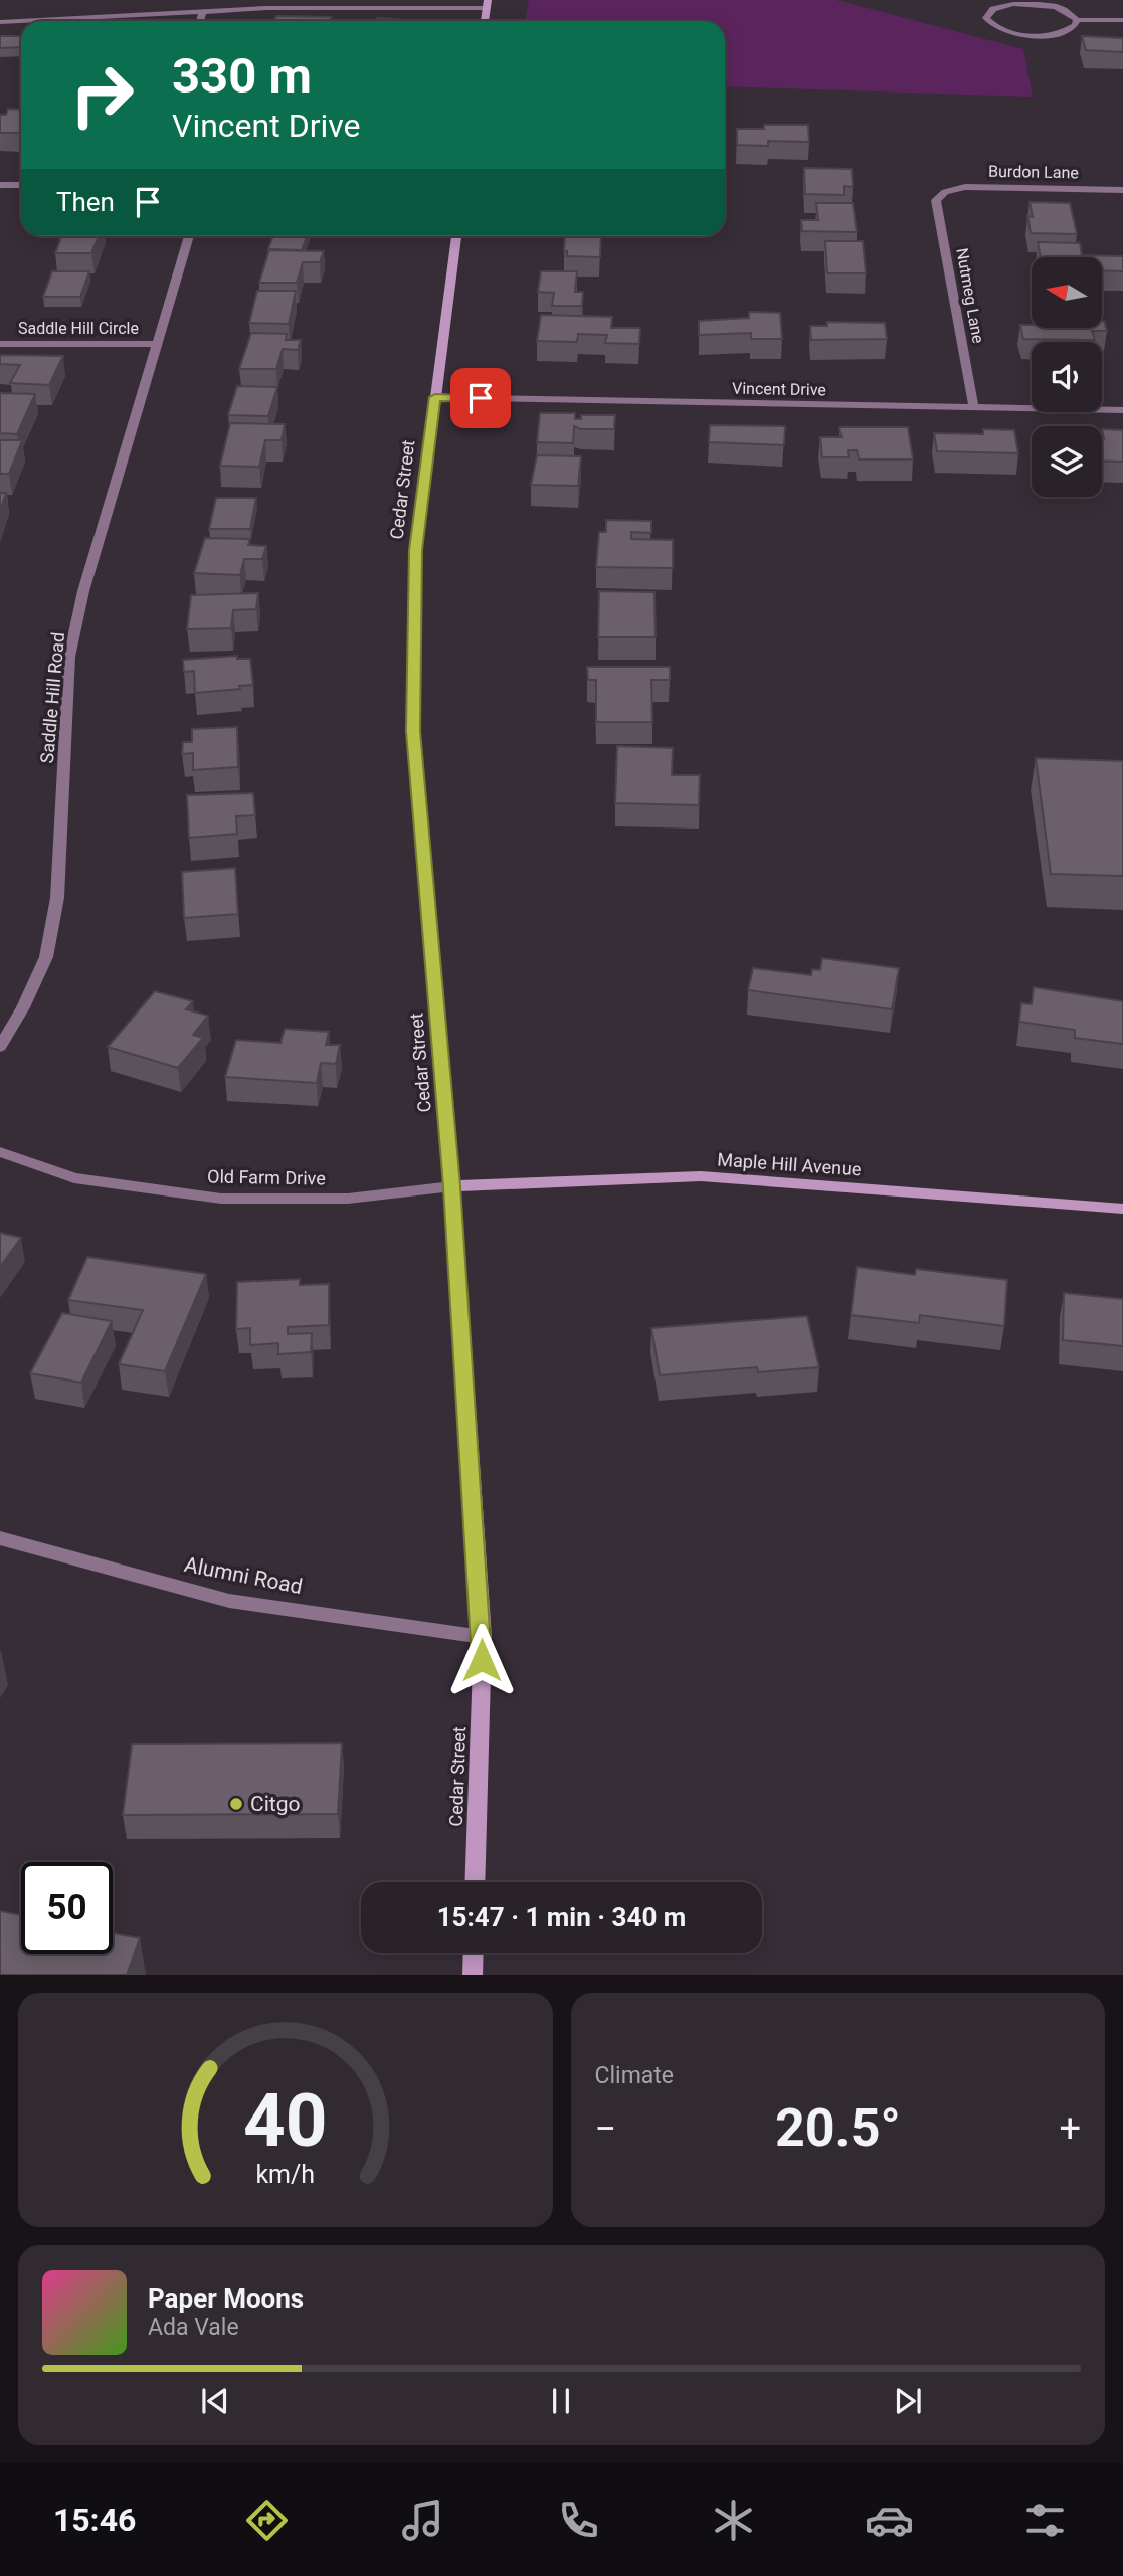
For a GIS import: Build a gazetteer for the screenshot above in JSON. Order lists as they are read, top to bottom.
{
  "streets": {
    "main road": ["Cedar Street", "Maple Hill Avenue"],
    "street": [
      "Burdon Lane",
      "Nutmeg Lane",
      "Saddle Hill Circle",
      "Vincent Drive",
      "Saddle Hill Road",
      "Old Farm Drive",
      "Alumni Road"
    ]
  },
  "crossings": [
    ["Burdon Lane", "Nutmeg Lane"],
    ["Nutmeg Lane", "Vincent Drive"],
    ["Saddle Hill Circle", "Saddle Hill Road"],
    ["Vincent Drive", "Cedar Street"],
    ["Cedar Street", "Maple Hill Avenue"],
    ["Cedar Street", "Old Farm Drive"],
    ["Cedar Street", "Alumni Road"],
    ["Maple Hill Avenue", "Old Farm Drive"]
  ],
  "places": ["Citgo"],
  "north": "left",
  "page": {
    "turn": ["330 m", "Vincent Drive"],
    "then": "Then",
    "limit": "50",
    "trip": "15:47 · 1 min · 340 m",
    "tile": "Climate",
    "heat": ["−", "20.5°", "+"],
    "song": ["Paper Moons", "Ada Vale"],
    "tabs": "15:46",
    "gauge": ["40", "km/h"]
  }
}
